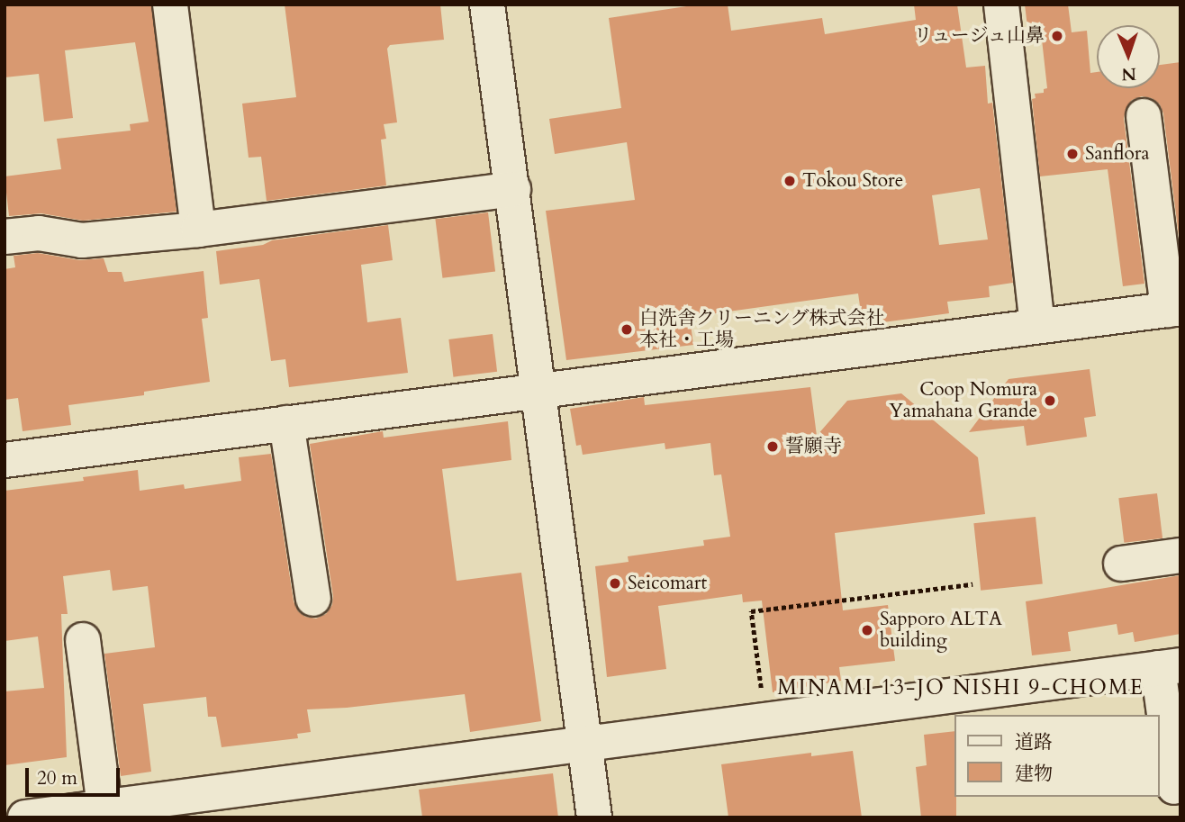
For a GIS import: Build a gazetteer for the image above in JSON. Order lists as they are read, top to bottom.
{
  "districts": ["MINAMI 13-JO NISHI 9-CHOME"],
  "places": [
    "リュージュ山鼻",
    "Sanflora",
    "Tokou Store",
    "白洗舎クリーニング株式会社 本社・工場",
    "Coop Nomura Yamahana Grande",
    "誓願寺",
    "Seicomart",
    "Sapporo ALTA building"
  ],
  "legend": ["道路", "建物"],
  "scale_bar": "20 m",
  "north": "bottom"
}
